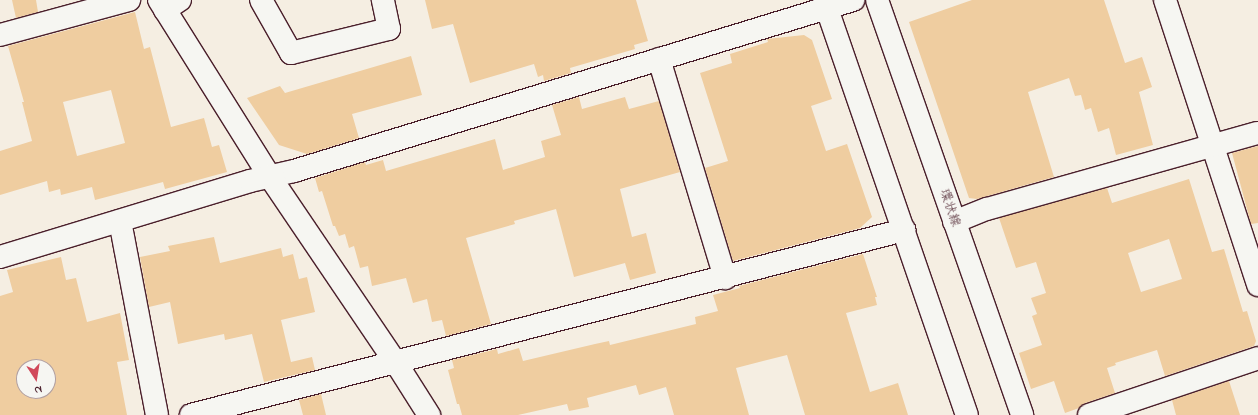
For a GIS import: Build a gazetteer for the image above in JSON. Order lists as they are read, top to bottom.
{
  "streets": {
    "street": ["環状線"]
  },
  "north": "bottom"
}
